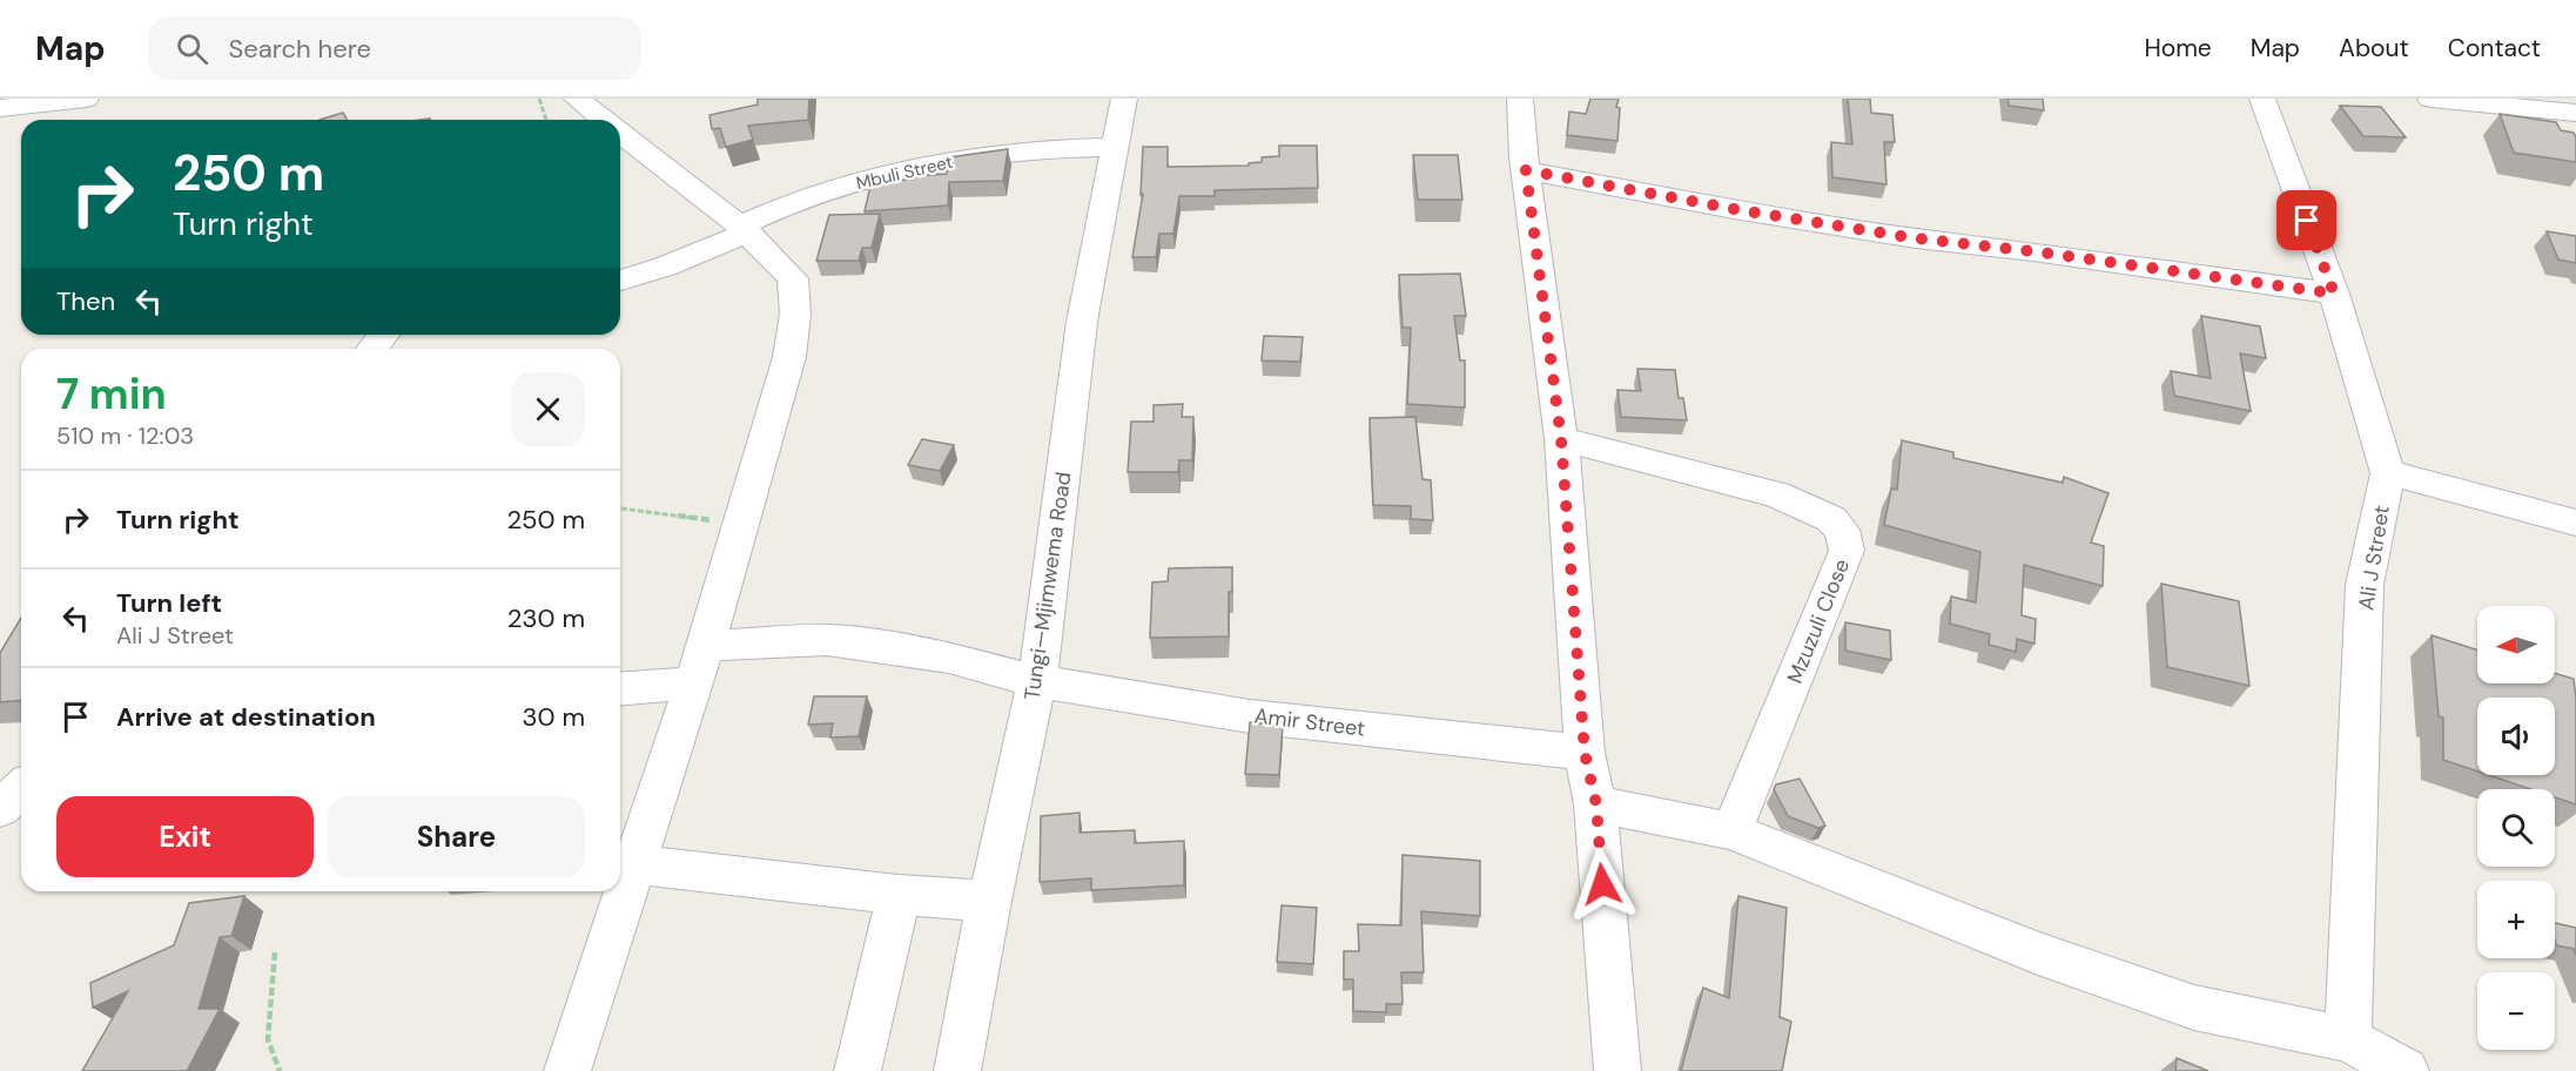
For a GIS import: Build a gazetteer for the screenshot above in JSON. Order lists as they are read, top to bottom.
{
  "streets": {
    "street": [
      "Mbuli Street",
      "Ali J Street",
      "Tungi—Mjimwema Road",
      "Mzuzuli Close",
      "Amir Street"
    ]
  },
  "crossings": [
    ["Mbuli Street", "Tungi—Mjimwema Road"],
    ["Tungi—Mjimwema Road", "Amir Street"]
  ],
  "north": "left",
  "page": {
    "header": "Map",
    "search": "Search here",
    "nav": [
      "Home",
      "Map",
      "About",
      "Contact"
    ],
    "turn": ["250 m", "Turn right"],
    "then": "Then",
    "heading": ["7 min", "510 m · 12:03"],
    "list": [
      {
        "name": "Turn right",
        "value": "250 m"
      },
      {
        "name": "Turn left",
        "note": "Ali J Street",
        "value": "230 m"
      },
      {
        "name": "Arrive at destination",
        "value": "30 m"
      }
    ],
    "map_buttons": ["+", "−"],
    "buttons": ["Exit", "Share"]
  }
}
